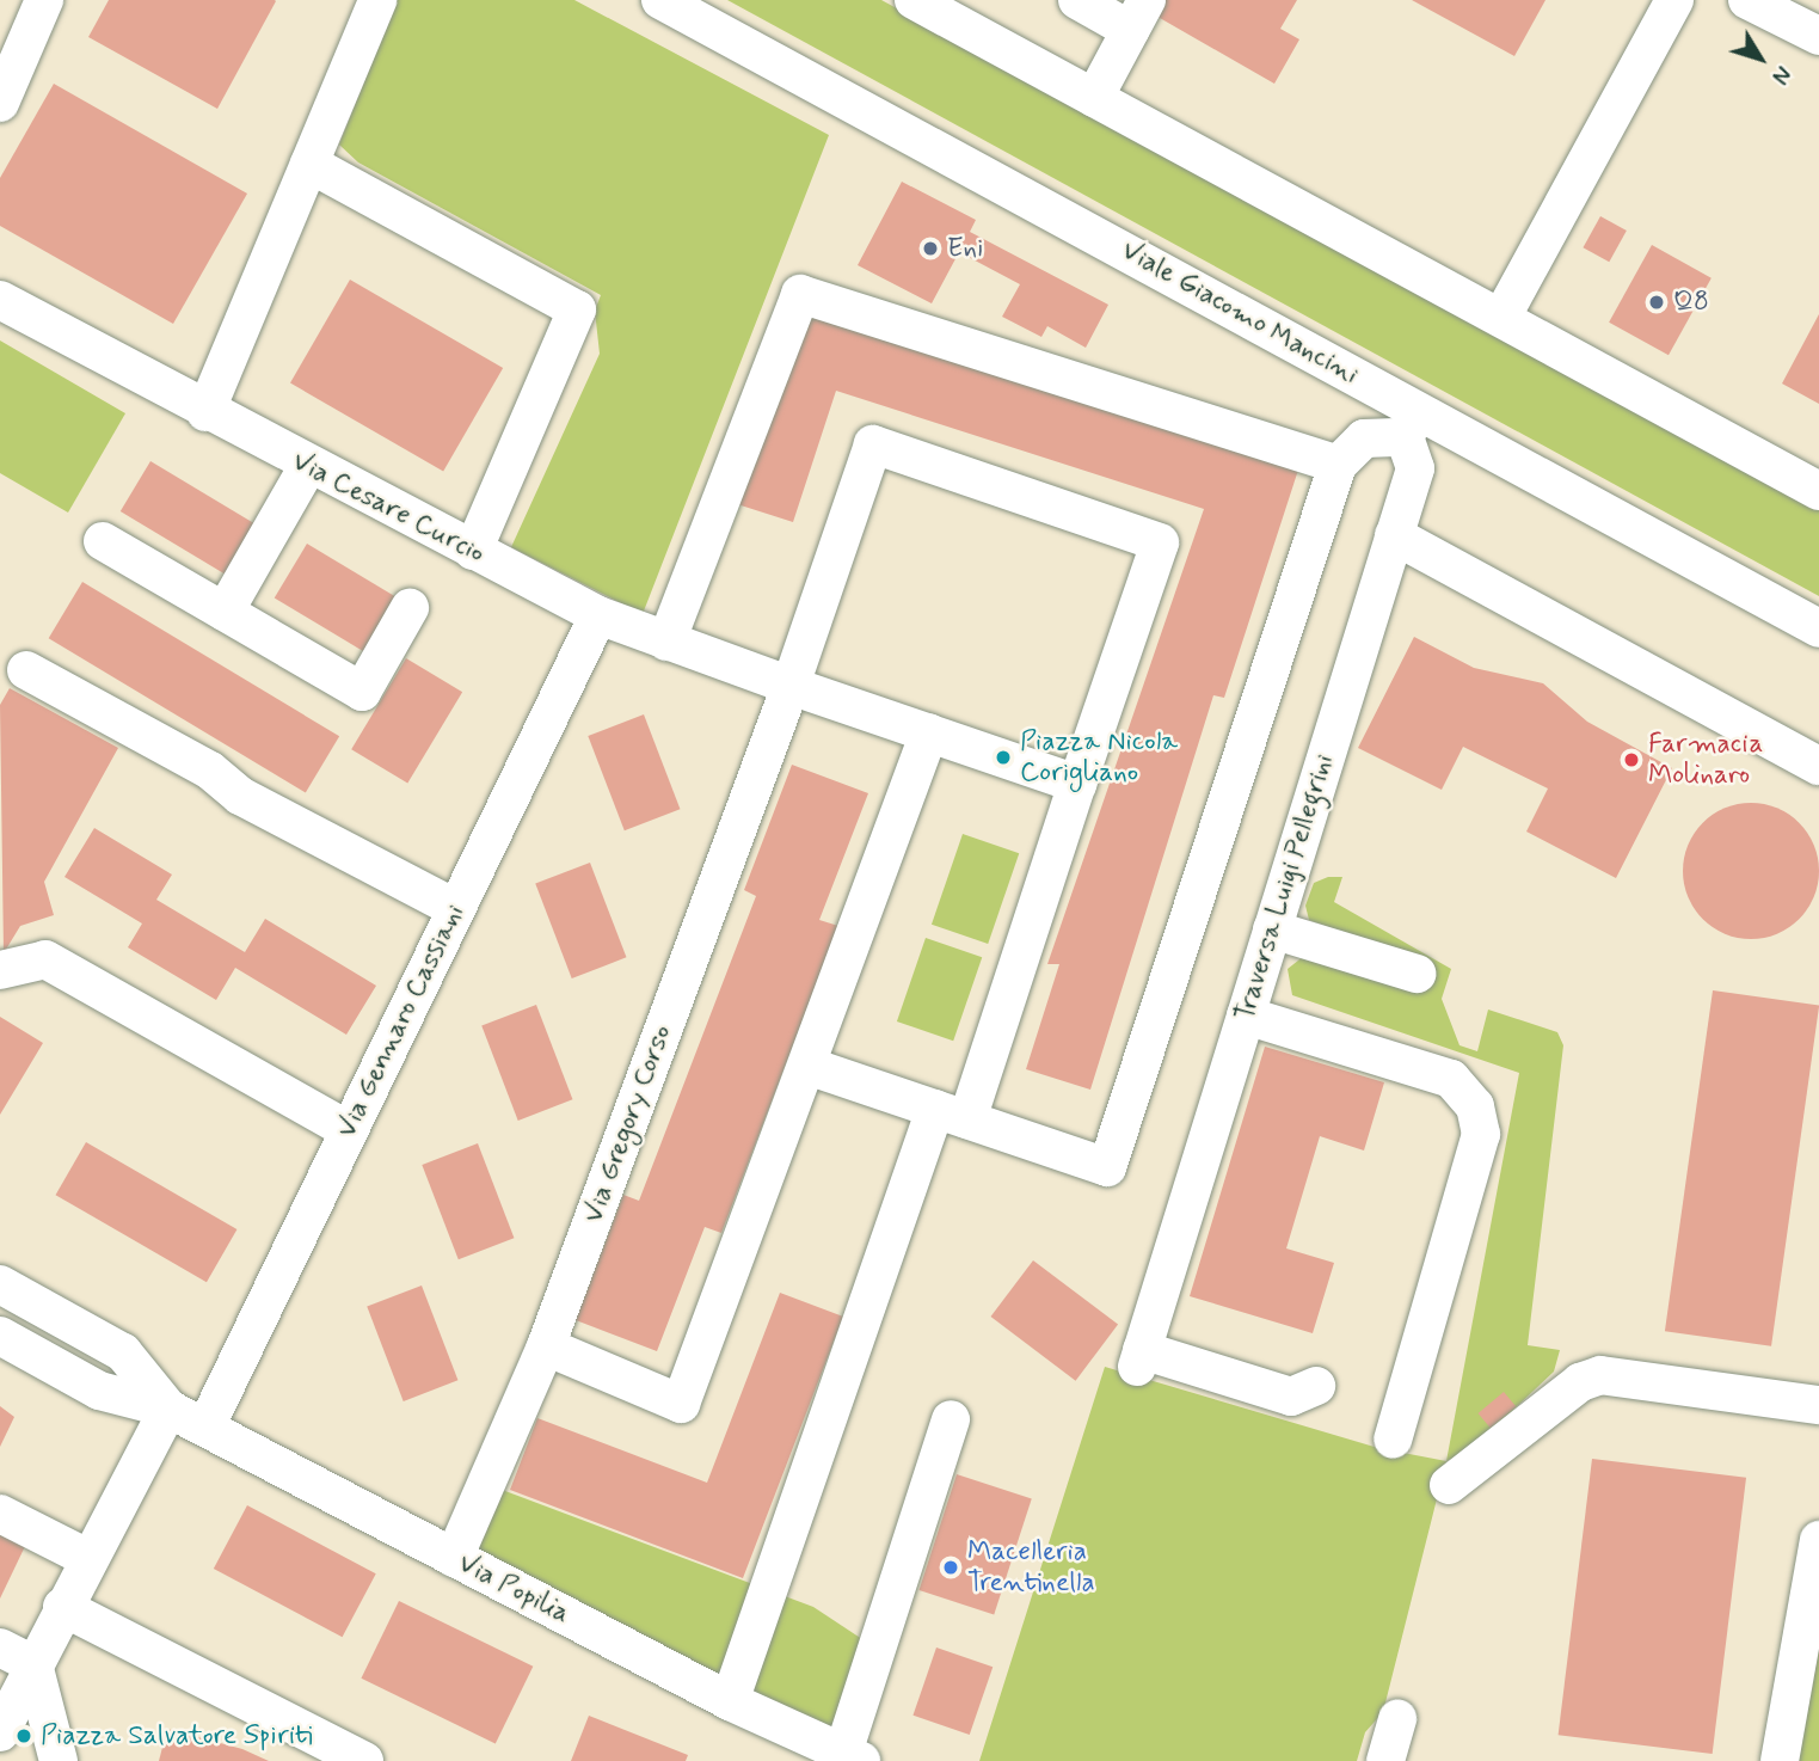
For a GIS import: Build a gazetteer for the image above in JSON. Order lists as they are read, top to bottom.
{
  "streets": {
    "street": [
      "Viale Giacomo Mancini",
      "Via Cesare Curcio",
      "Traversa Luigi Pellegrini",
      "Via Gennaro Cassiani",
      "Via Gregory Corso",
      "Via Popilia"
    ]
  },
  "crossings": [
    ["Viale Giacomo Mancini", "Traversa Luigi Pellegrini"],
    ["Via Cesare Curcio", "Via Gennaro Cassiani"],
    ["Via Cesare Curcio", "Via Gregory Corso"],
    ["Via Gennaro Cassiani", "Via Popilia"],
    ["Via Gregory Corso", "Via Popilia"]
  ],
  "places": [
    "Eni",
    "Q8",
    "Piazza Nicola Corigliano",
    "Farmacia Molinaro",
    "Macelleria Trentinella",
    "Piazza Salvatore Spiriti"
  ],
  "north": "bottom right"
}
